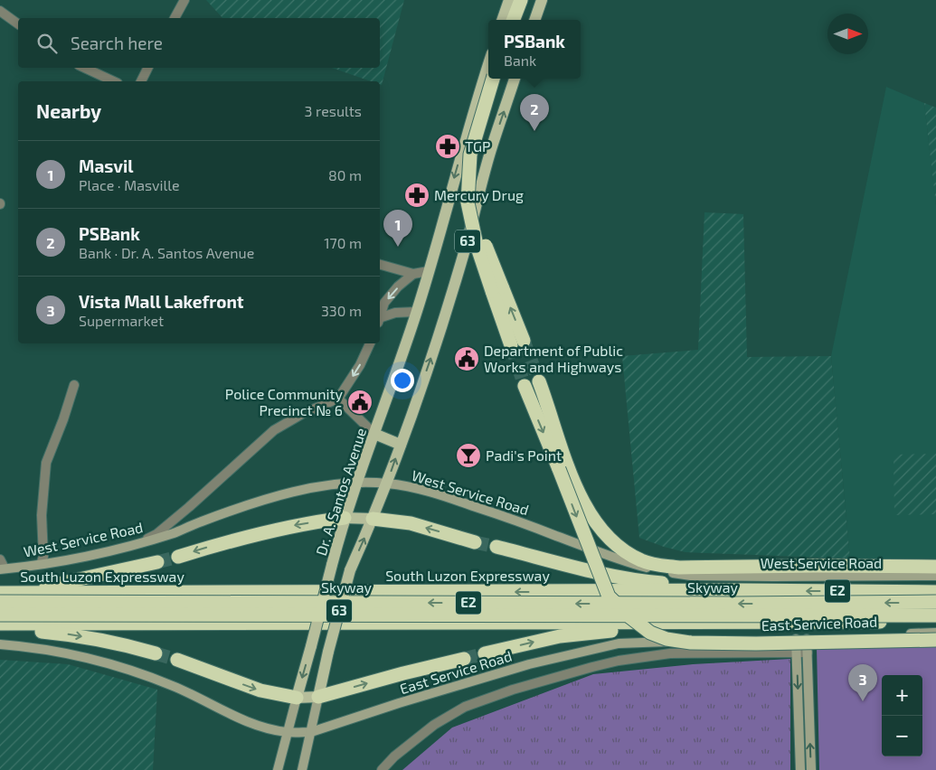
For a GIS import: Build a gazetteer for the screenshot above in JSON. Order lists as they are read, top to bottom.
{
  "streets": {
    "highway": ["South Luzon Expressway", "Skyway", "E2"],
    "main road": [
      "63",
      "Dr. A. Santos Avenue",
      "West Service Road",
      "East Service Road"
    ]
  },
  "crossings": [
    ["63", "West Service Road"],
    ["63", "East Service Road"],
    ["Dr. A. Santos Avenue", "West Service Road"],
    ["Dr. A. Santos Avenue", "East Service Road"]
  ],
  "places": {
    "pharmacy": ["TGP", "Mercury Drug"],
    "public building": ["Department of Public Works and Highways", "Police Community Precinct № 6"],
    "bar": ["Padi's Point"]
  },
  "north": "right",
  "page": {
    "search": "Search here",
    "popup": ["PSBank", "Bank"],
    "heading": ["Nearby", "3 results"],
    "pins": ["2", "1", "3"],
    "list": [
      {
        "mark": "1",
        "name": "Masvil",
        "note": "Place · Masville",
        "value": "80 m"
      },
      {
        "mark": "2",
        "name": "PSBank",
        "note": "Bank · Dr. A. Santos Avenue",
        "value": "170 m"
      },
      {
        "mark": "3",
        "name": "Vista Mall Lakefront",
        "note": "Supermarket",
        "value": "330 m"
      }
    ],
    "map_buttons": ["+", "−"]
  }
}
